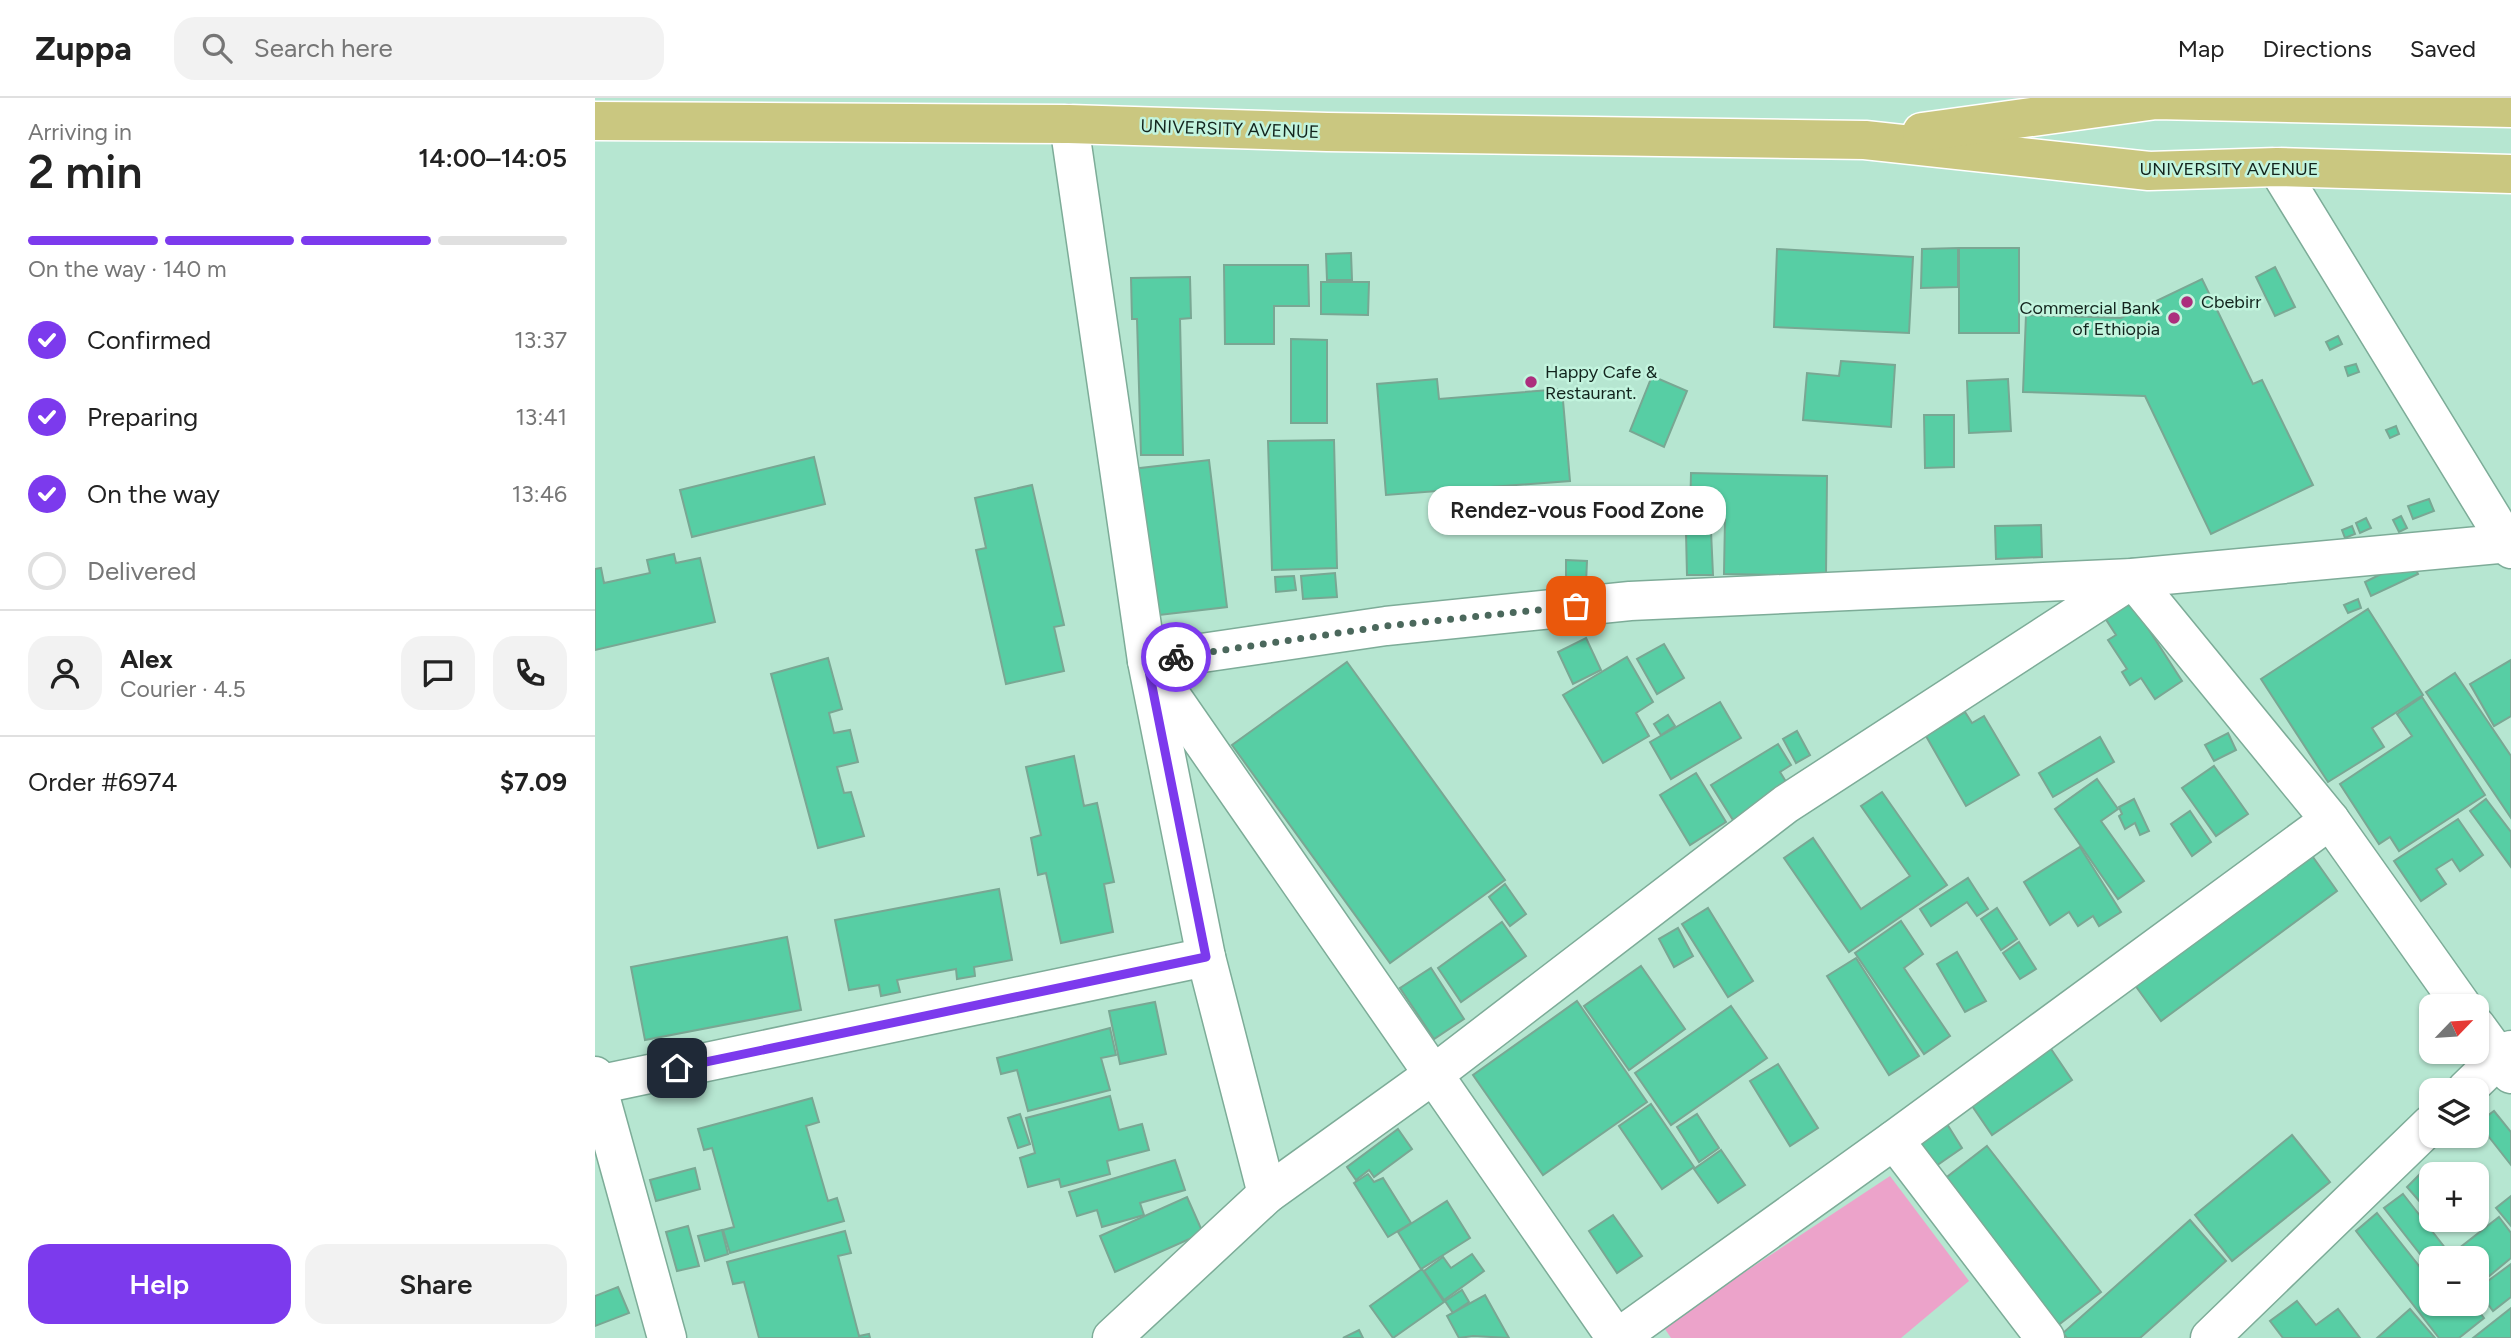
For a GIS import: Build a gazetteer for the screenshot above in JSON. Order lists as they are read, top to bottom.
{
  "streets": {
    "highway": ["UNIVERSITY AVENUE"]
  },
  "places": [
    "Cbebirr",
    "Commercial Bank of Ethiopia",
    "Happy Cafe & Restaurant.",
    "Rendez-vous Food Zone"
  ],
  "north": "top right",
  "page": {
    "header": "Zuppa",
    "search": "Search here",
    "nav": ["Map", "Directions", "Saved"],
    "heading": ["2 min", "Arriving in", "14:00–14:05"],
    "panel": [
      "Alex",
      "Courier · 4.5",
      "Order #6974",
      "$7.09"
    ],
    "bar": "On the way · 140 m",
    "list": [
      ["Confirmed", "13:37"],
      ["Preparing", "13:41"],
      ["On the way", "13:46"],
      "Delivered"
    ],
    "bubble": "Rendez-vous Food Zone",
    "map_buttons": ["+", "−"],
    "buttons": ["Help", "Share"]
  }
}
